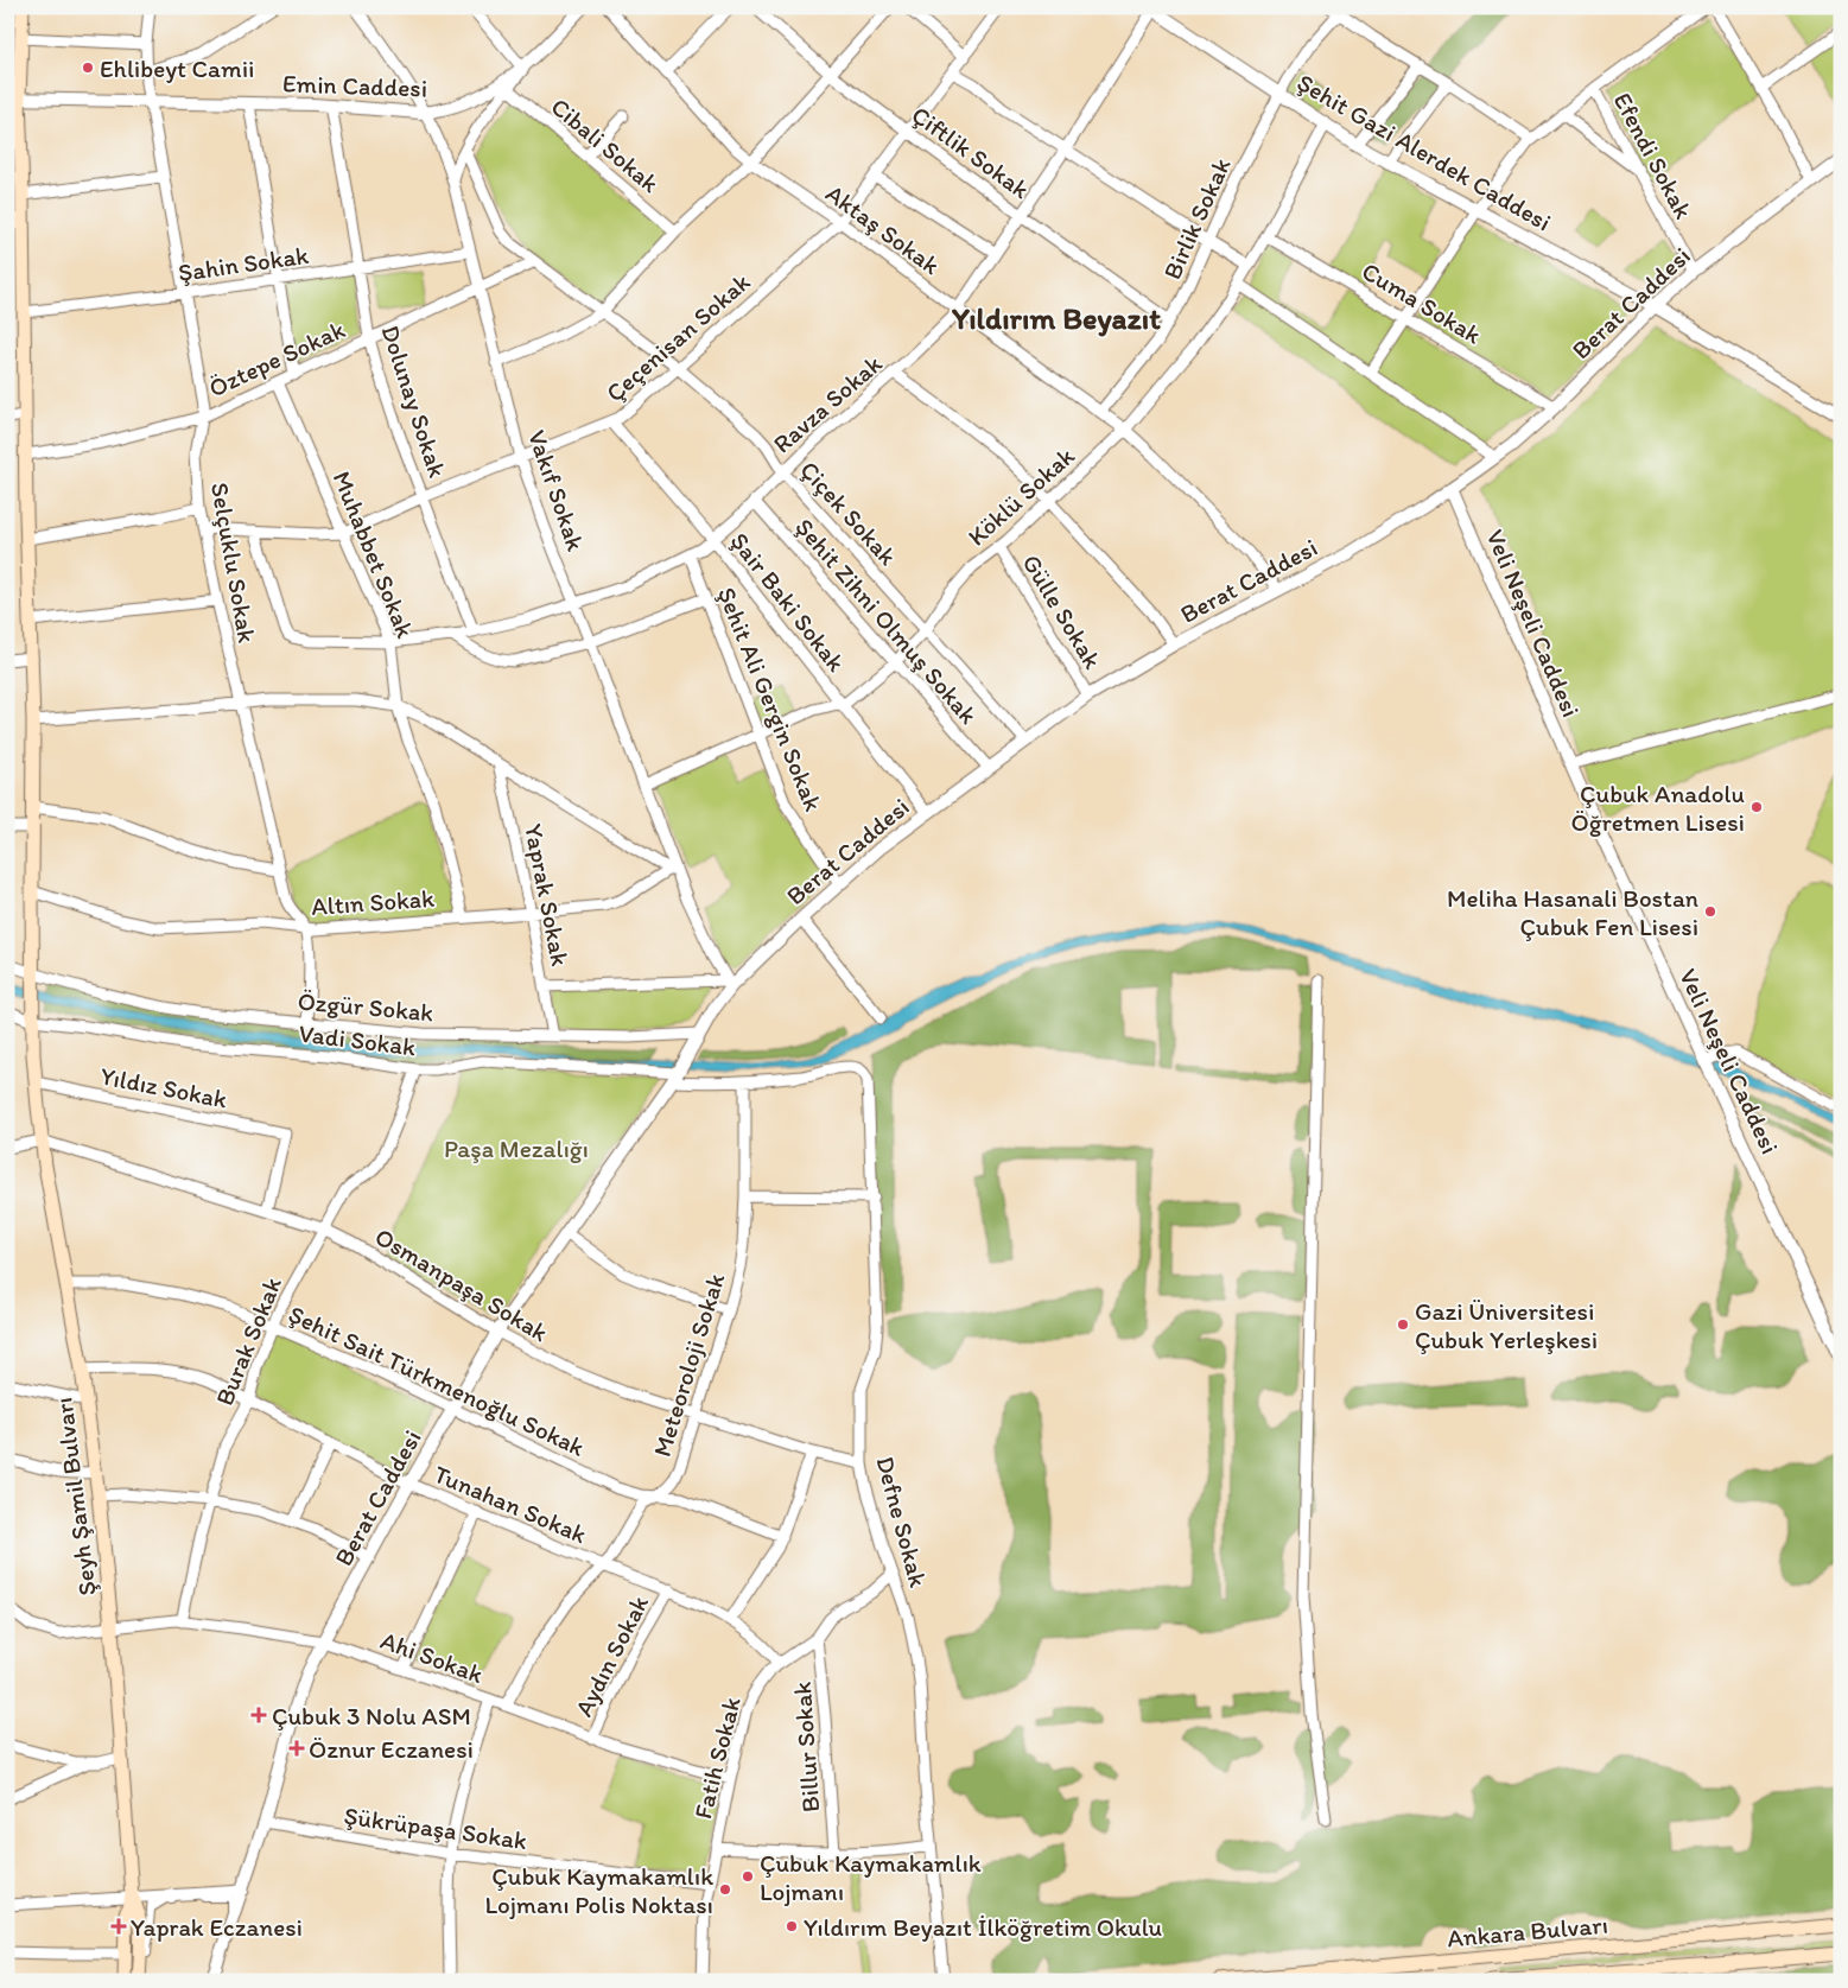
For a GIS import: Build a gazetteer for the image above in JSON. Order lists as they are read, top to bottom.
{
  "streets": {
    "main road": ["Şeyh Şamil Bulvarı", "Ankara Bulvarı"],
    "street": [
      "Emin Caddesi",
      "Cibali Sokak",
      "Çiftlik Sokak",
      "Şehit Gazi Alerdek Caddesi",
      "Efendi Sokak",
      "Birlik Sokak",
      "Aktaş Sokak",
      "Şahin Sokak",
      "Cuma Sokak",
      "Berat Caddesi",
      "Çeçenisan Sokak",
      "Öztepe Sokak",
      "Dolunay Sokak",
      "Ravza Sokak",
      "Vakıf Sokak",
      "Köklü Sokak",
      "Çiçek Sokak",
      "Muhabbet Sokak",
      "Selçuklu Sokak",
      "Şair Baki Sokak",
      "Gülle Sokak",
      "Şehit Zihni Olmuş Sokak",
      "Veli Neşeli Caddesi",
      "Şehit Ali Gergin Sokak",
      "Yaprak Sokak",
      "Altın Sokak",
      "Özgür Sokak",
      "Vadi Sokak",
      "Yıldız Sokak",
      "Osmanpaşa Sokak",
      "Burak Sokak",
      "Meteoroloji Sokak",
      "Şehit Sait Türkmenoğlu Sokak",
      "Tunahan Sokak",
      "Defne Sokak",
      "Aydın Sokak",
      "Ahi Sokak",
      "Billur Sokak",
      "Fatih Sokak",
      "Şükrüpaşa Sokak"
    ]
  },
  "crossings": [
    ["Emin Caddesi", "Dolunay Sokak"],
    ["Emin Caddesi", "Vakıf Sokak"],
    ["Emin Caddesi", "Selçuklu Sokak"],
    ["Çiftlik Sokak", "Birlik Sokak"],
    ["Çiftlik Sokak", "Çeçenisan Sokak"],
    ["Çiftlik Sokak", "Ravza Sokak"],
    ["Şehit Gazi Alerdek Caddesi", "Birlik Sokak"],
    ["Şehit Gazi Alerdek Caddesi", "Berat Caddesi"],
    ["Şehit Gazi Alerdek Caddesi", "Ravza Sokak"],
    ["Şehit Gazi Alerdek Caddesi", "Köklü Sokak"],
    ["Efendi Sokak", "Berat Caddesi"],
    ["Birlik Sokak", "Aktaş Sokak"],
    ["Aktaş Sokak", "Berat Caddesi"],
    ["Aktaş Sokak", "Çeçenisan Sokak"],
    ["Aktaş Sokak", "Ravza Sokak"],
    ["Aktaş Sokak", "Köklü Sokak"],
    ["Şahin Sokak", "Dolunay Sokak"],
    ["Şahin Sokak", "Vakıf Sokak"],
    ["Şahin Sokak", "Selçuklu Sokak"],
    ["Cuma Sokak", "Berat Caddesi"],
    ["Cuma Sokak", "Köklü Sokak"],
    ["Berat Caddesi", "Vakıf Sokak"],
    ["Berat Caddesi", "Çiçek Sokak"],
    ["Berat Caddesi", "Şair Baki Sokak"],
    ["Berat Caddesi", "Gülle Sokak"],
    ["Berat Caddesi", "Şehit Zihni Olmuş Sokak"],
    ["Berat Caddesi", "Veli Neşeli Caddesi"],
    ["Berat Caddesi", "Şehit Ali Gergin Sokak"],
    ["Berat Caddesi", "Özgür Sokak"],
    ["Berat Caddesi", "Vadi Sokak"],
    ["Berat Caddesi", "Osmanpaşa Sokak"],
    ["Berat Caddesi", "Şehit Sait Türkmenoğlu Sokak"],
    ["Berat Caddesi", "Tunahan Sokak"],
    ["Berat Caddesi", "Ahi Sokak"],
    ["Berat Caddesi", "Şükrüpaşa Sokak"],
    ["Çeçenisan Sokak", "Dolunay Sokak"],
    ["Çeçenisan Sokak", "Ravza Sokak"],
    ["Çeçenisan Sokak", "Vakıf Sokak"],
    ["Çeçenisan Sokak", "Çiçek Sokak"],
    ["Çeçenisan Sokak", "Muhabbet Sokak"],
    ["Çeçenisan Sokak", "Selçuklu Sokak"],
    ["Çeçenisan Sokak", "Şair Baki Sokak"],
    ["Öztepe Sokak", "Dolunay Sokak"],
    ["Öztepe Sokak", "Vakıf Sokak"],
    ["Öztepe Sokak", "Çiçek Sokak"],
    ["Öztepe Sokak", "Muhabbet Sokak"],
    ["Öztepe Sokak", "Selçuklu Sokak"],
    ["Dolunay Sokak", "Ravza Sokak"],
    ["Ravza Sokak", "Vakıf Sokak"],
    ["Ravza Sokak", "Çiçek Sokak"],
    ["Ravza Sokak", "Muhabbet Sokak"],
    ["Ravza Sokak", "Şair Baki Sokak"],
    ["Ravza Sokak", "Şehit Zihni Olmuş Sokak"],
    ["Ravza Sokak", "Şehit Ali Gergin Sokak"],
    ["Vakıf Sokak", "Köklü Sokak"],
    ["Vakıf Sokak", "Altın Sokak"],
    ["Köklü Sokak", "Çiçek Sokak"],
    ["Köklü Sokak", "Şair Baki Sokak"],
    ["Köklü Sokak", "Gülle Sokak"],
    ["Köklü Sokak", "Şehit Zihni Olmuş Sokak"],
    ["Köklü Sokak", "Şehit Ali Gergin Sokak"],
    ["Muhabbet Sokak", "Altın Sokak"],
    ["Selçuklu Sokak", "Altın Sokak"],
    ["Yaprak Sokak", "Altın Sokak"],
    ["Yaprak Sokak", "Özgür Sokak"],
    ["Özgür Sokak", "Şeyh Şamil Bulvarı"],
    ["Vadi Sokak", "Burak Sokak"],
    ["Vadi Sokak", "Meteoroloji Sokak"],
    ["Vadi Sokak", "Şeyh Şamil Bulvarı"],
    ["Vadi Sokak", "Defne Sokak"],
    ["Yıldız Sokak", "Osmanpaşa Sokak"],
    ["Yıldız Sokak", "Şeyh Şamil Bulvarı"],
    ["Osmanpaşa Sokak", "Burak Sokak"],
    ["Osmanpaşa Sokak", "Meteoroloji Sokak"],
    ["Osmanpaşa Sokak", "Şeyh Şamil Bulvarı"],
    ["Osmanpaşa Sokak", "Defne Sokak"],
    ["Burak Sokak", "Şehit Sait Türkmenoğlu Sokak"],
    ["Burak Sokak", "Tunahan Sokak"],
    ["Burak Sokak", "Ahi Sokak"],
    ["Meteoroloji Sokak", "Şehit Sait Türkmenoğlu Sokak"],
    ["Meteoroloji Sokak", "Tunahan Sokak"],
    ["Meteoroloji Sokak", "Ahi Sokak"],
    ["Şehit Sait Türkmenoğlu Sokak", "Şeyh Şamil Bulvarı"],
    ["Şeyh Şamil Bulvarı", "Tunahan Sokak"],
    ["Şeyh Şamil Bulvarı", "Ahi Sokak"],
    ["Tunahan Sokak", "Aydın Sokak"],
    ["Tunahan Sokak", "Fatih Sokak"],
    ["Defne Sokak", "Fatih Sokak"],
    ["Aydın Sokak", "Ahi Sokak"],
    ["Ahi Sokak", "Fatih Sokak"],
    ["Billur Sokak", "Fatih Sokak"],
    ["Fatih Sokak", "Şükrüpaşa Sokak"]
  ],
  "districts": ["Yıldırım Beyazıt"],
  "parks": ["Paşa Mezalığı"],
  "places": {
    "other": [
      "Ehlibeyt Camii",
      "Çubuk Anadolu Öğretmen Lisesi",
      "Meliha Hasanali Bostan Çubuk Fen Lisesi",
      "Gazi Üniversitesi Çubuk Yerleşkesi",
      "Çubuk Kaymakamlık Lojmanı",
      "Çubuk Kaymakamlık Lojmanı Polis Noktası",
      "Yıldırım Beyazıt İlköğretim Okulu"
    ],
    "health": ["Çubuk 3 Nolu ASM", "Öznur Eczanesi", "Yaprak Eczanesi"]
  }
}
